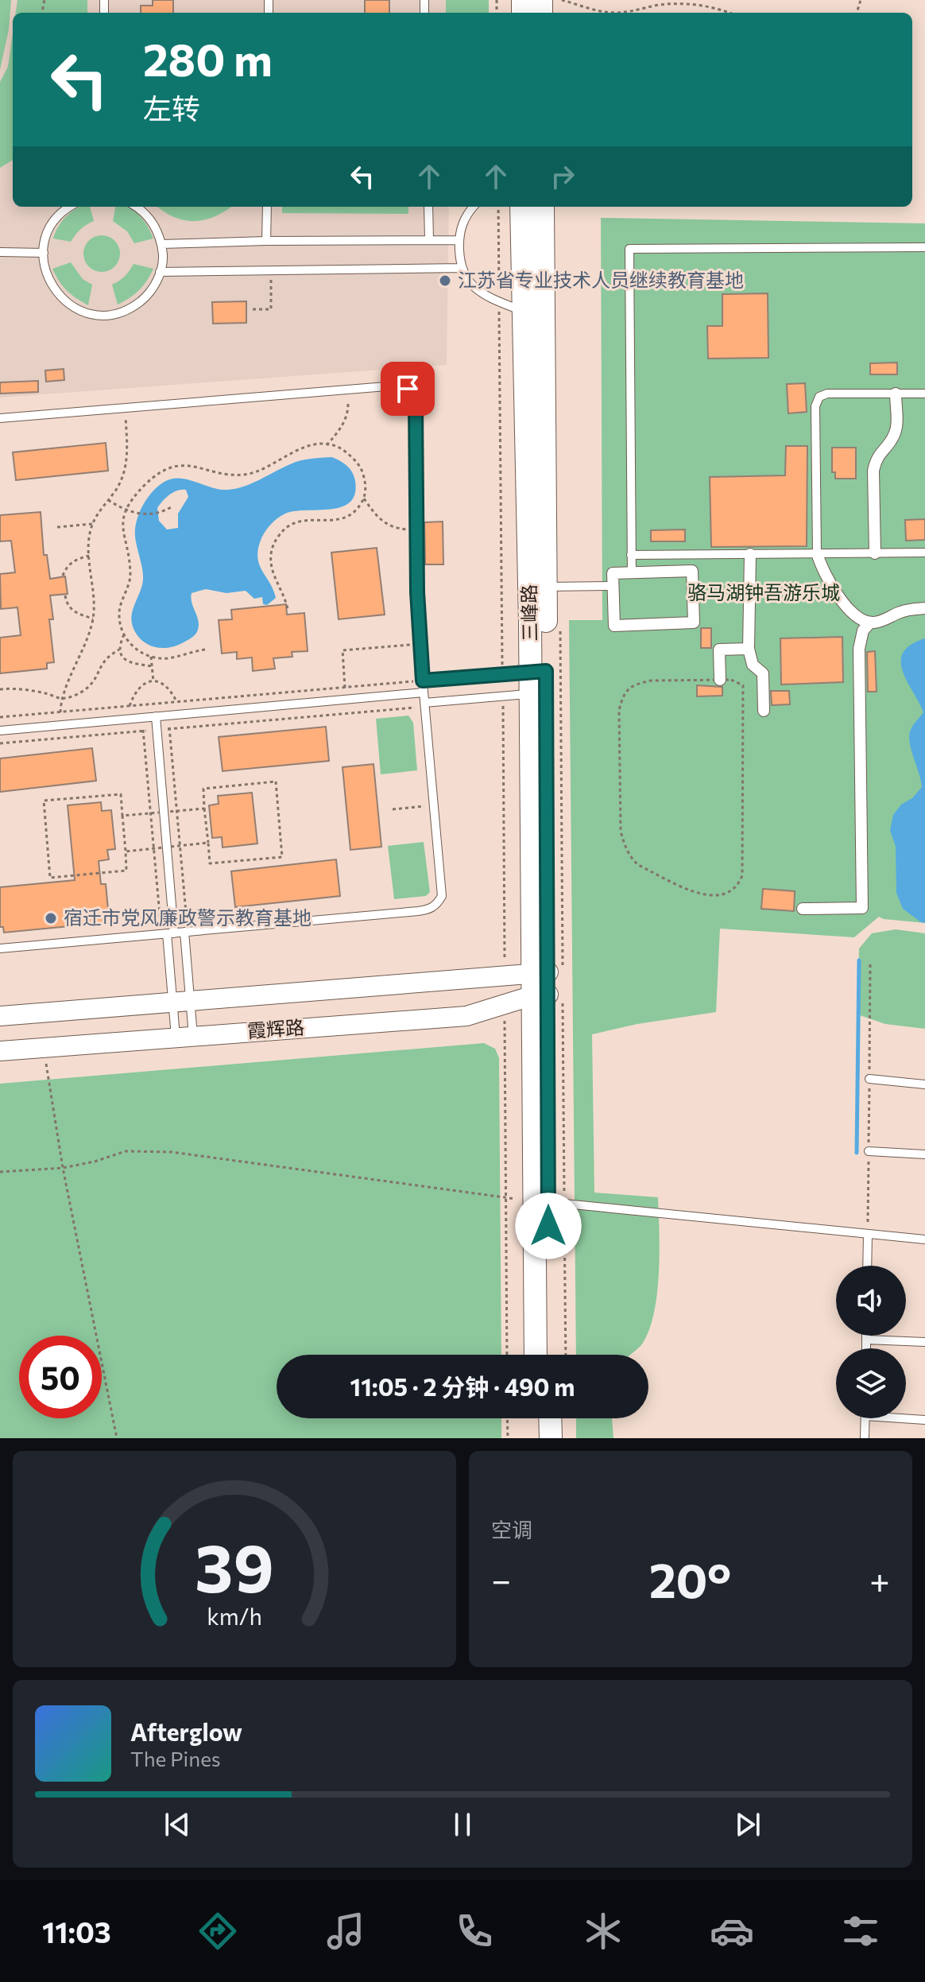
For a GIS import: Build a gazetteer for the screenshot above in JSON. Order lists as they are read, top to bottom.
{
  "streets": {
    "main road": ["三峰路"],
    "street": ["霞辉路"]
  },
  "crossings": [
    ["三峰路", "霞辉路"]
  ],
  "parks": ["骆马湖钟吾游乐城"],
  "places": ["江苏省专业技术人员继续教育基地", "宿迁市党风廉政警示教育基地"],
  "page": {
    "turn": ["280 m", "左转"],
    "limit": "50",
    "trip": "11:05 · 2 分钟 · 490 m",
    "tile": "空调",
    "heat": ["−", "20°", "+"],
    "song": ["Afterglow", "The Pines"],
    "tabs": "11:03",
    "gauge": ["39", "km/h"]
  }
}
